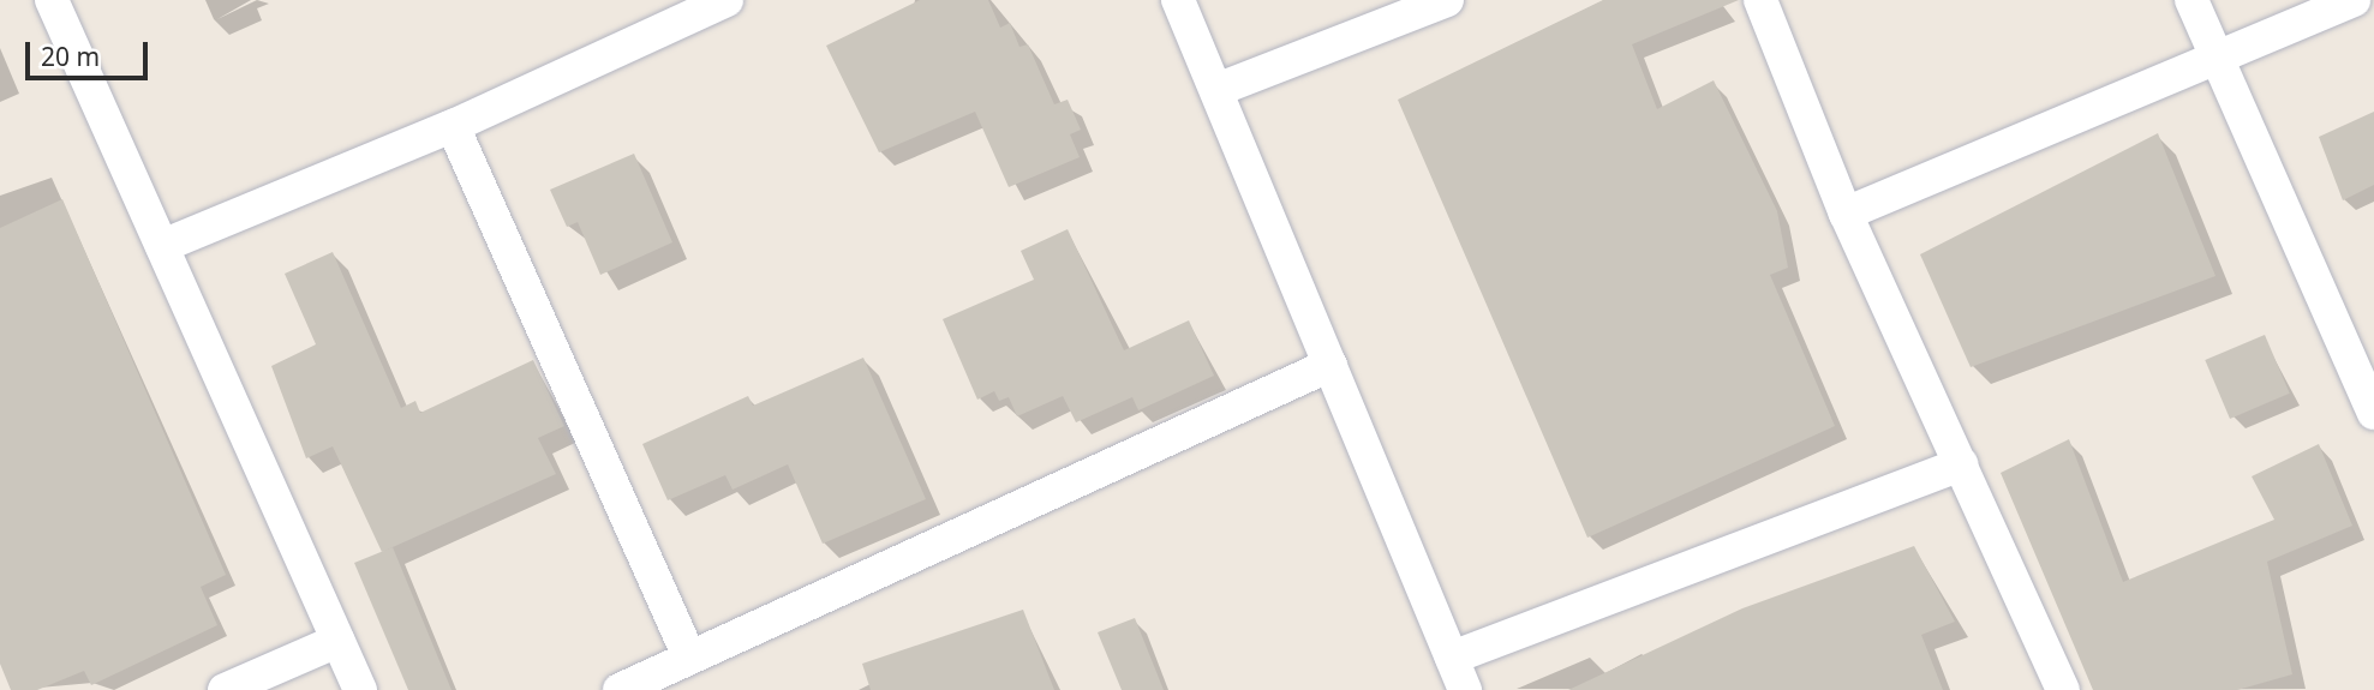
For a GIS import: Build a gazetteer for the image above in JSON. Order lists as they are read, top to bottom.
{
  "scale_bar": "20 m"
}
